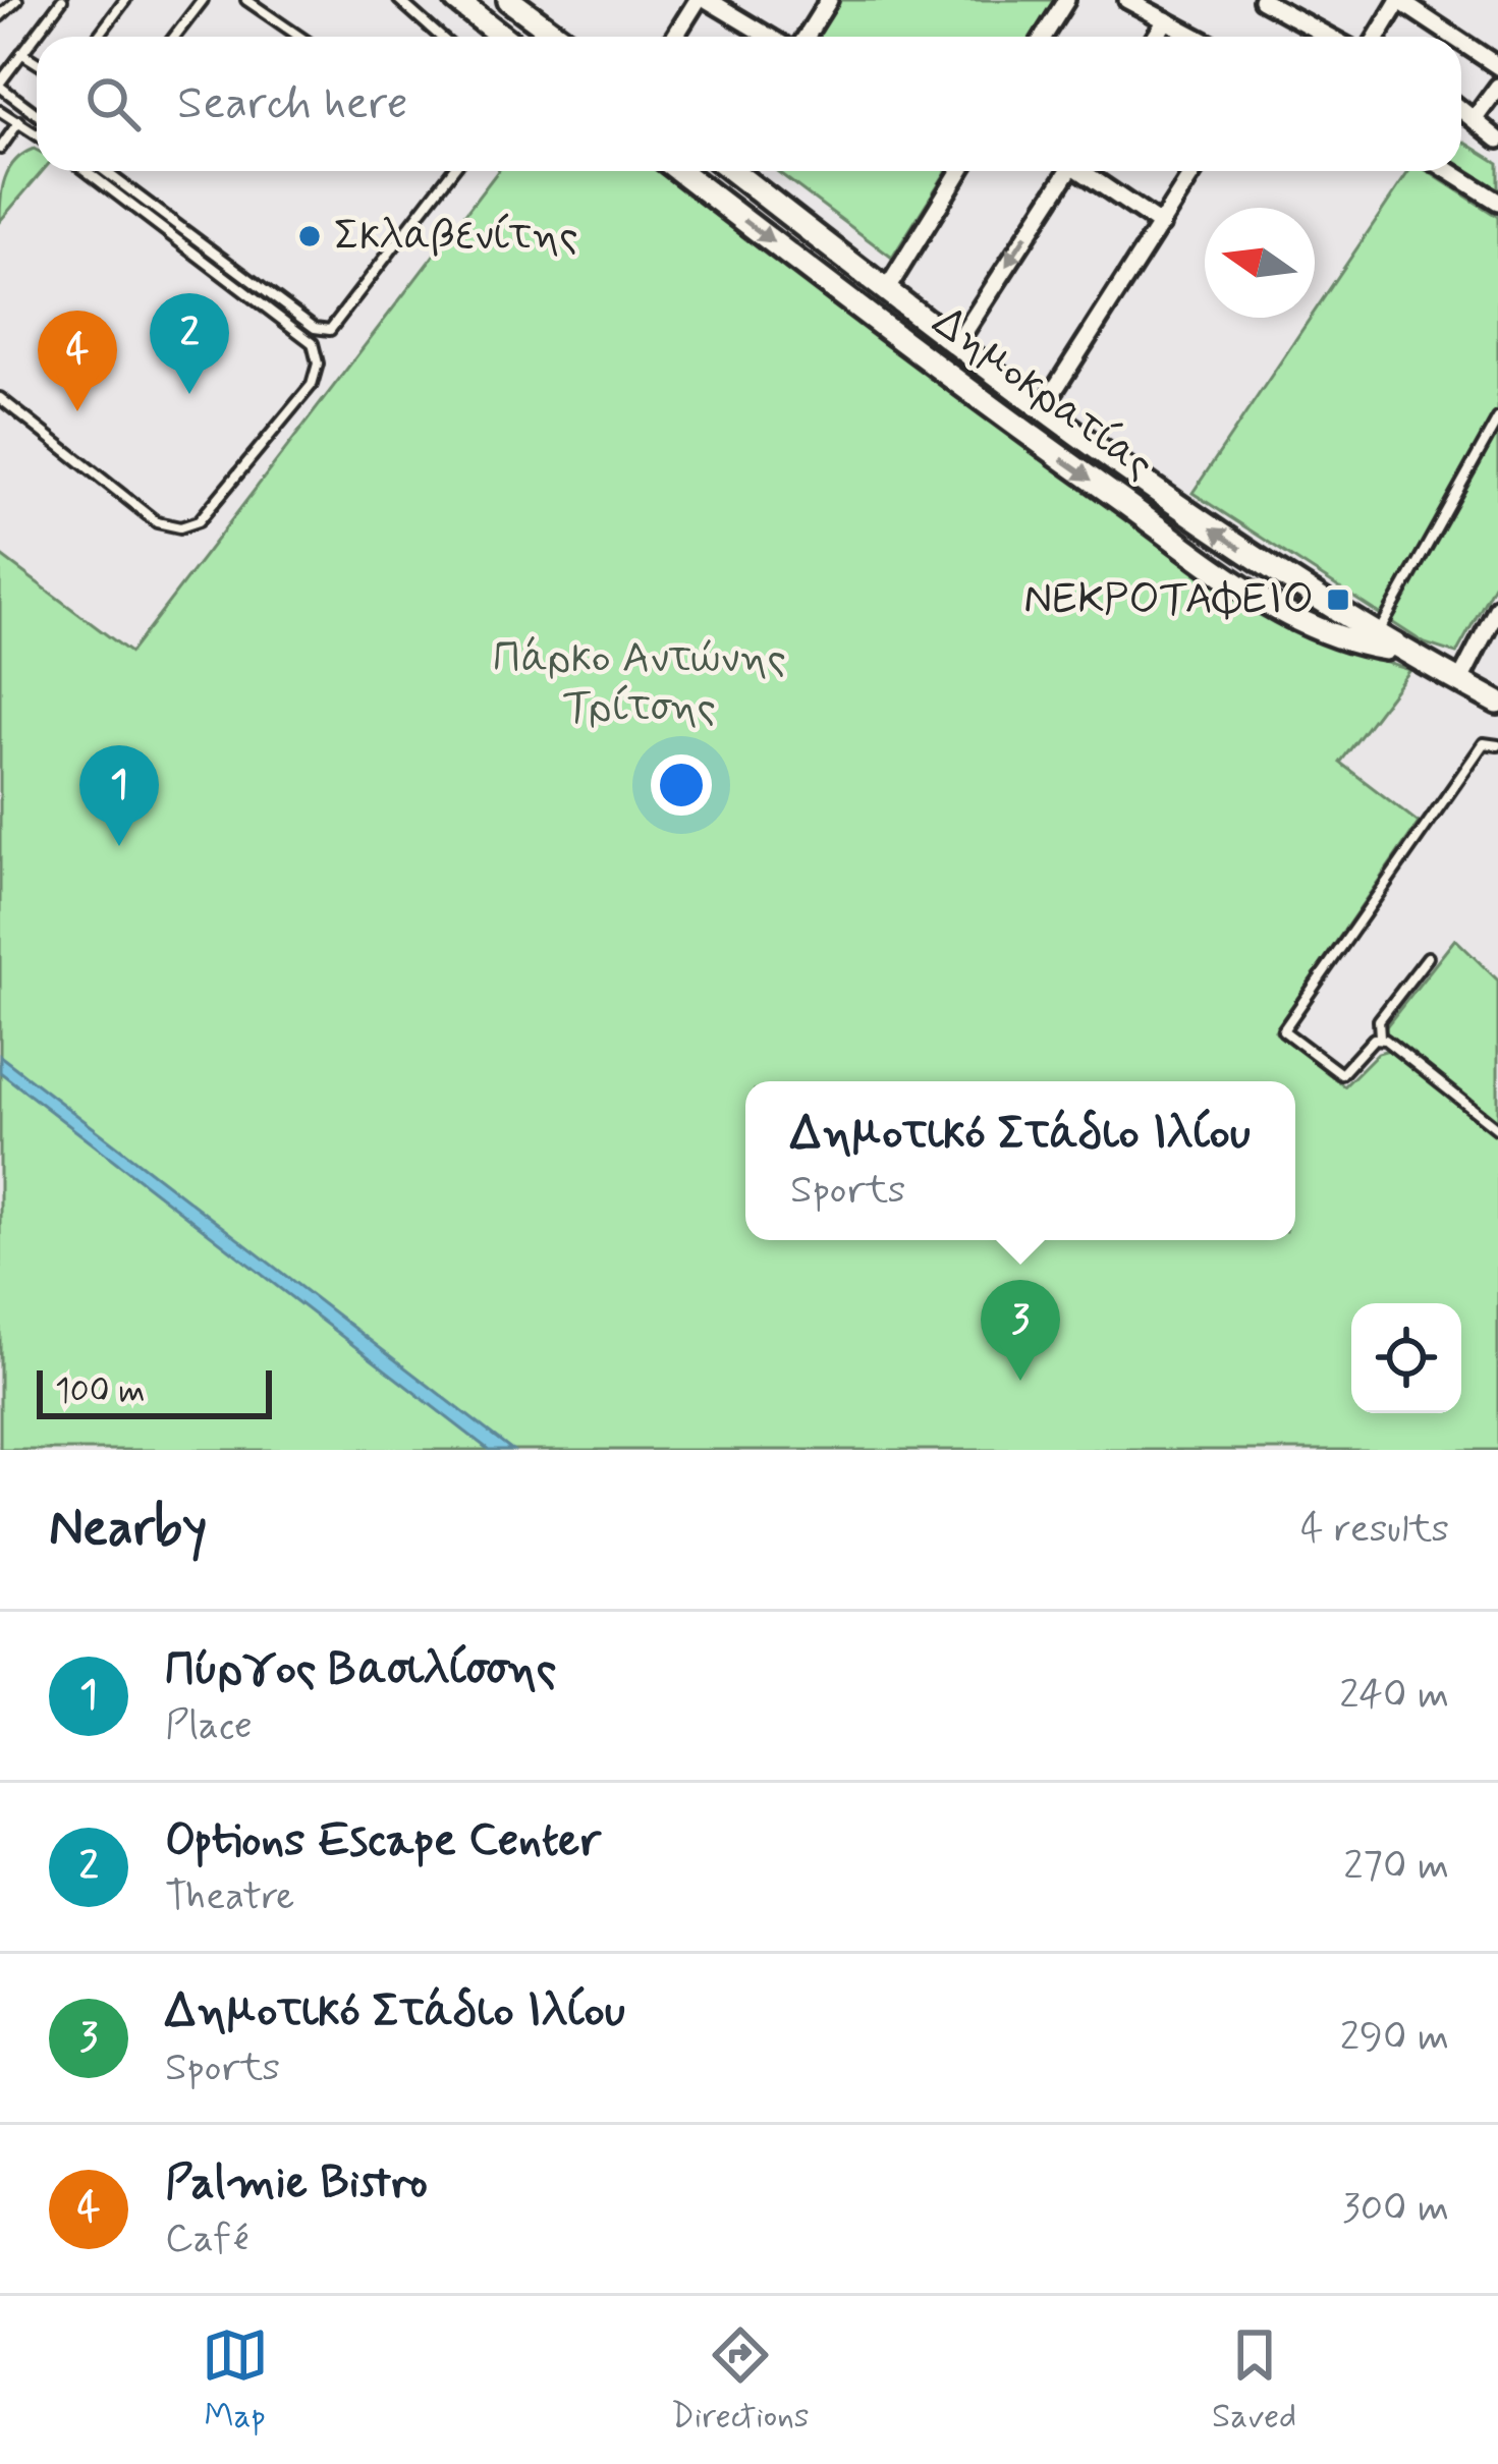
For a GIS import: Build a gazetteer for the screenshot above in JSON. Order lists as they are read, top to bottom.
{
  "streets": {
    "main road": ["Δημοκρατίας"]
  },
  "parks": ["Πάρκο Αντώνης Τρίτσης"],
  "places": {
    "other": ["Σκλαβενίτης"],
    "transit": ["ΝΕΚΡΟΤΑΦΕΙΟ"]
  },
  "scale_bar": "100 m",
  "north": "left",
  "page": {
    "search": "Search here",
    "pins": [
      "2",
      "4",
      "1",
      "3"
    ],
    "popup": ["Δημοτικό Στάδιο Ιλίου", "Sports"],
    "scale": "100 m",
    "heading": ["Nearby", "4 results"],
    "list": [
      {
        "mark": "1",
        "name": "Πύργος Βασιλίσσης",
        "note": "Place",
        "value": "240 m"
      },
      {
        "mark": "2",
        "name": "Options Escape Center",
        "note": "Theatre",
        "value": "270 m"
      },
      {
        "mark": "3",
        "name": "Δημοτικό Στάδιο Ιλίου",
        "note": "Sports",
        "value": "290 m"
      },
      {
        "mark": "4",
        "name": "Palmie Bistro",
        "note": "Café",
        "value": "300 m"
      }
    ],
    "nav": ["Map", "Directions", "Saved"]
  }
}
